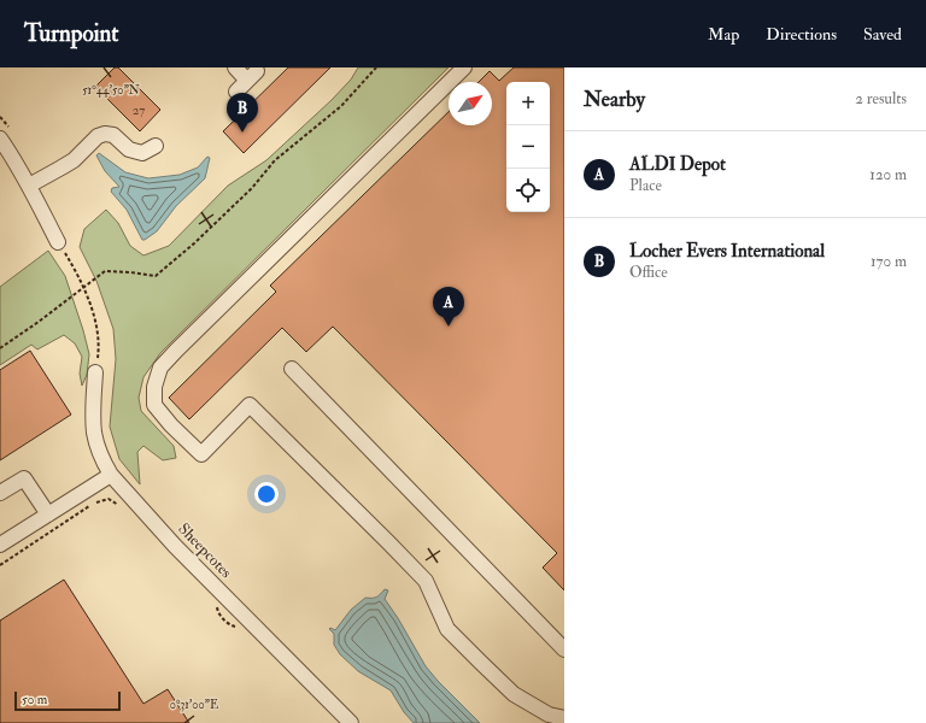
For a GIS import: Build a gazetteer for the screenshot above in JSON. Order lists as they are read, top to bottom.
{
  "streets": {
    "street": ["Sheepcotes"]
  },
  "house_numbers": ["27"],
  "scale_bar": "50 m",
  "north": "top right",
  "page": {
    "header": "Turnpoint",
    "nav": ["Map", "Directions", "Saved"],
    "heading": ["Nearby", "2 results"],
    "map_buttons": ["+", "−"],
    "pins": ["B", "A"],
    "list": [
      {
        "mark": "A",
        "name": "ALDI Depot",
        "note": "Place",
        "value": "120 m"
      },
      {
        "mark": "B",
        "name": "Locher Evers International",
        "note": "Office",
        "value": "170 m"
      }
    ],
    "scale": "50 m"
  },
  "coordinates": ["51°44'50\"N", "0°31'00\"E"]
}
